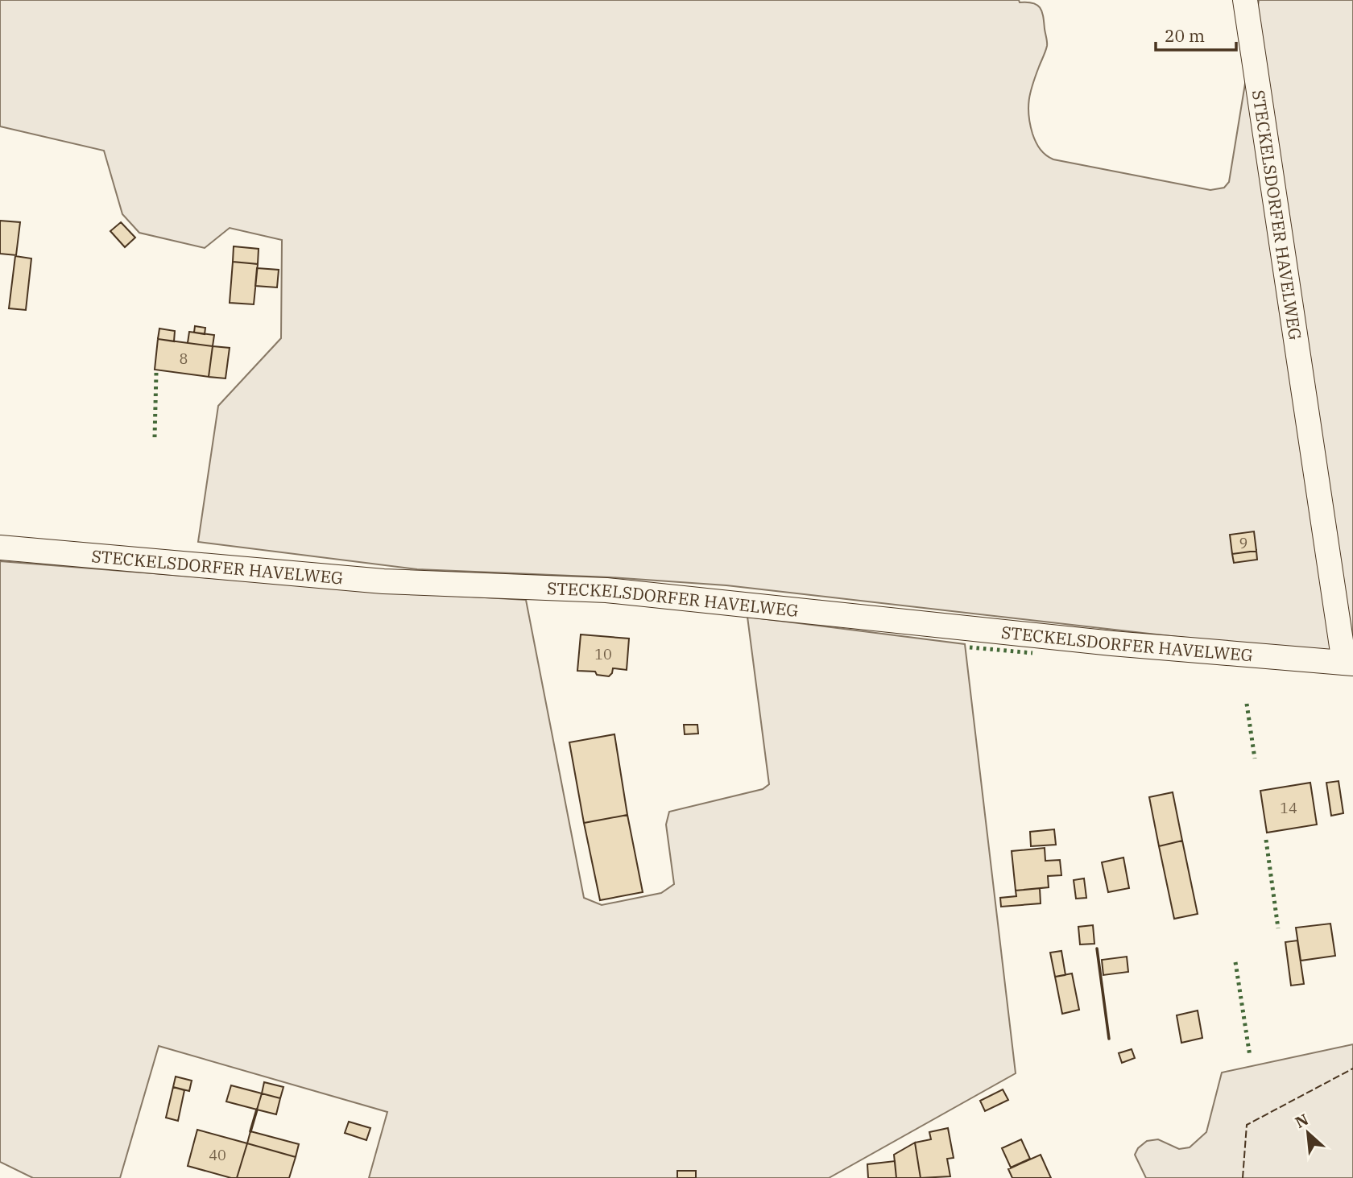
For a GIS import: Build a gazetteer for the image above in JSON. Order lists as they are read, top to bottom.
{
  "streets": {
    "street": ["STECKELSDORFER HAVELWEG"]
  },
  "house_numbers": [
    "8",
    "9",
    "10",
    "14",
    "40"
  ],
  "scale_bar": "20 m",
  "north": "top left"
}
